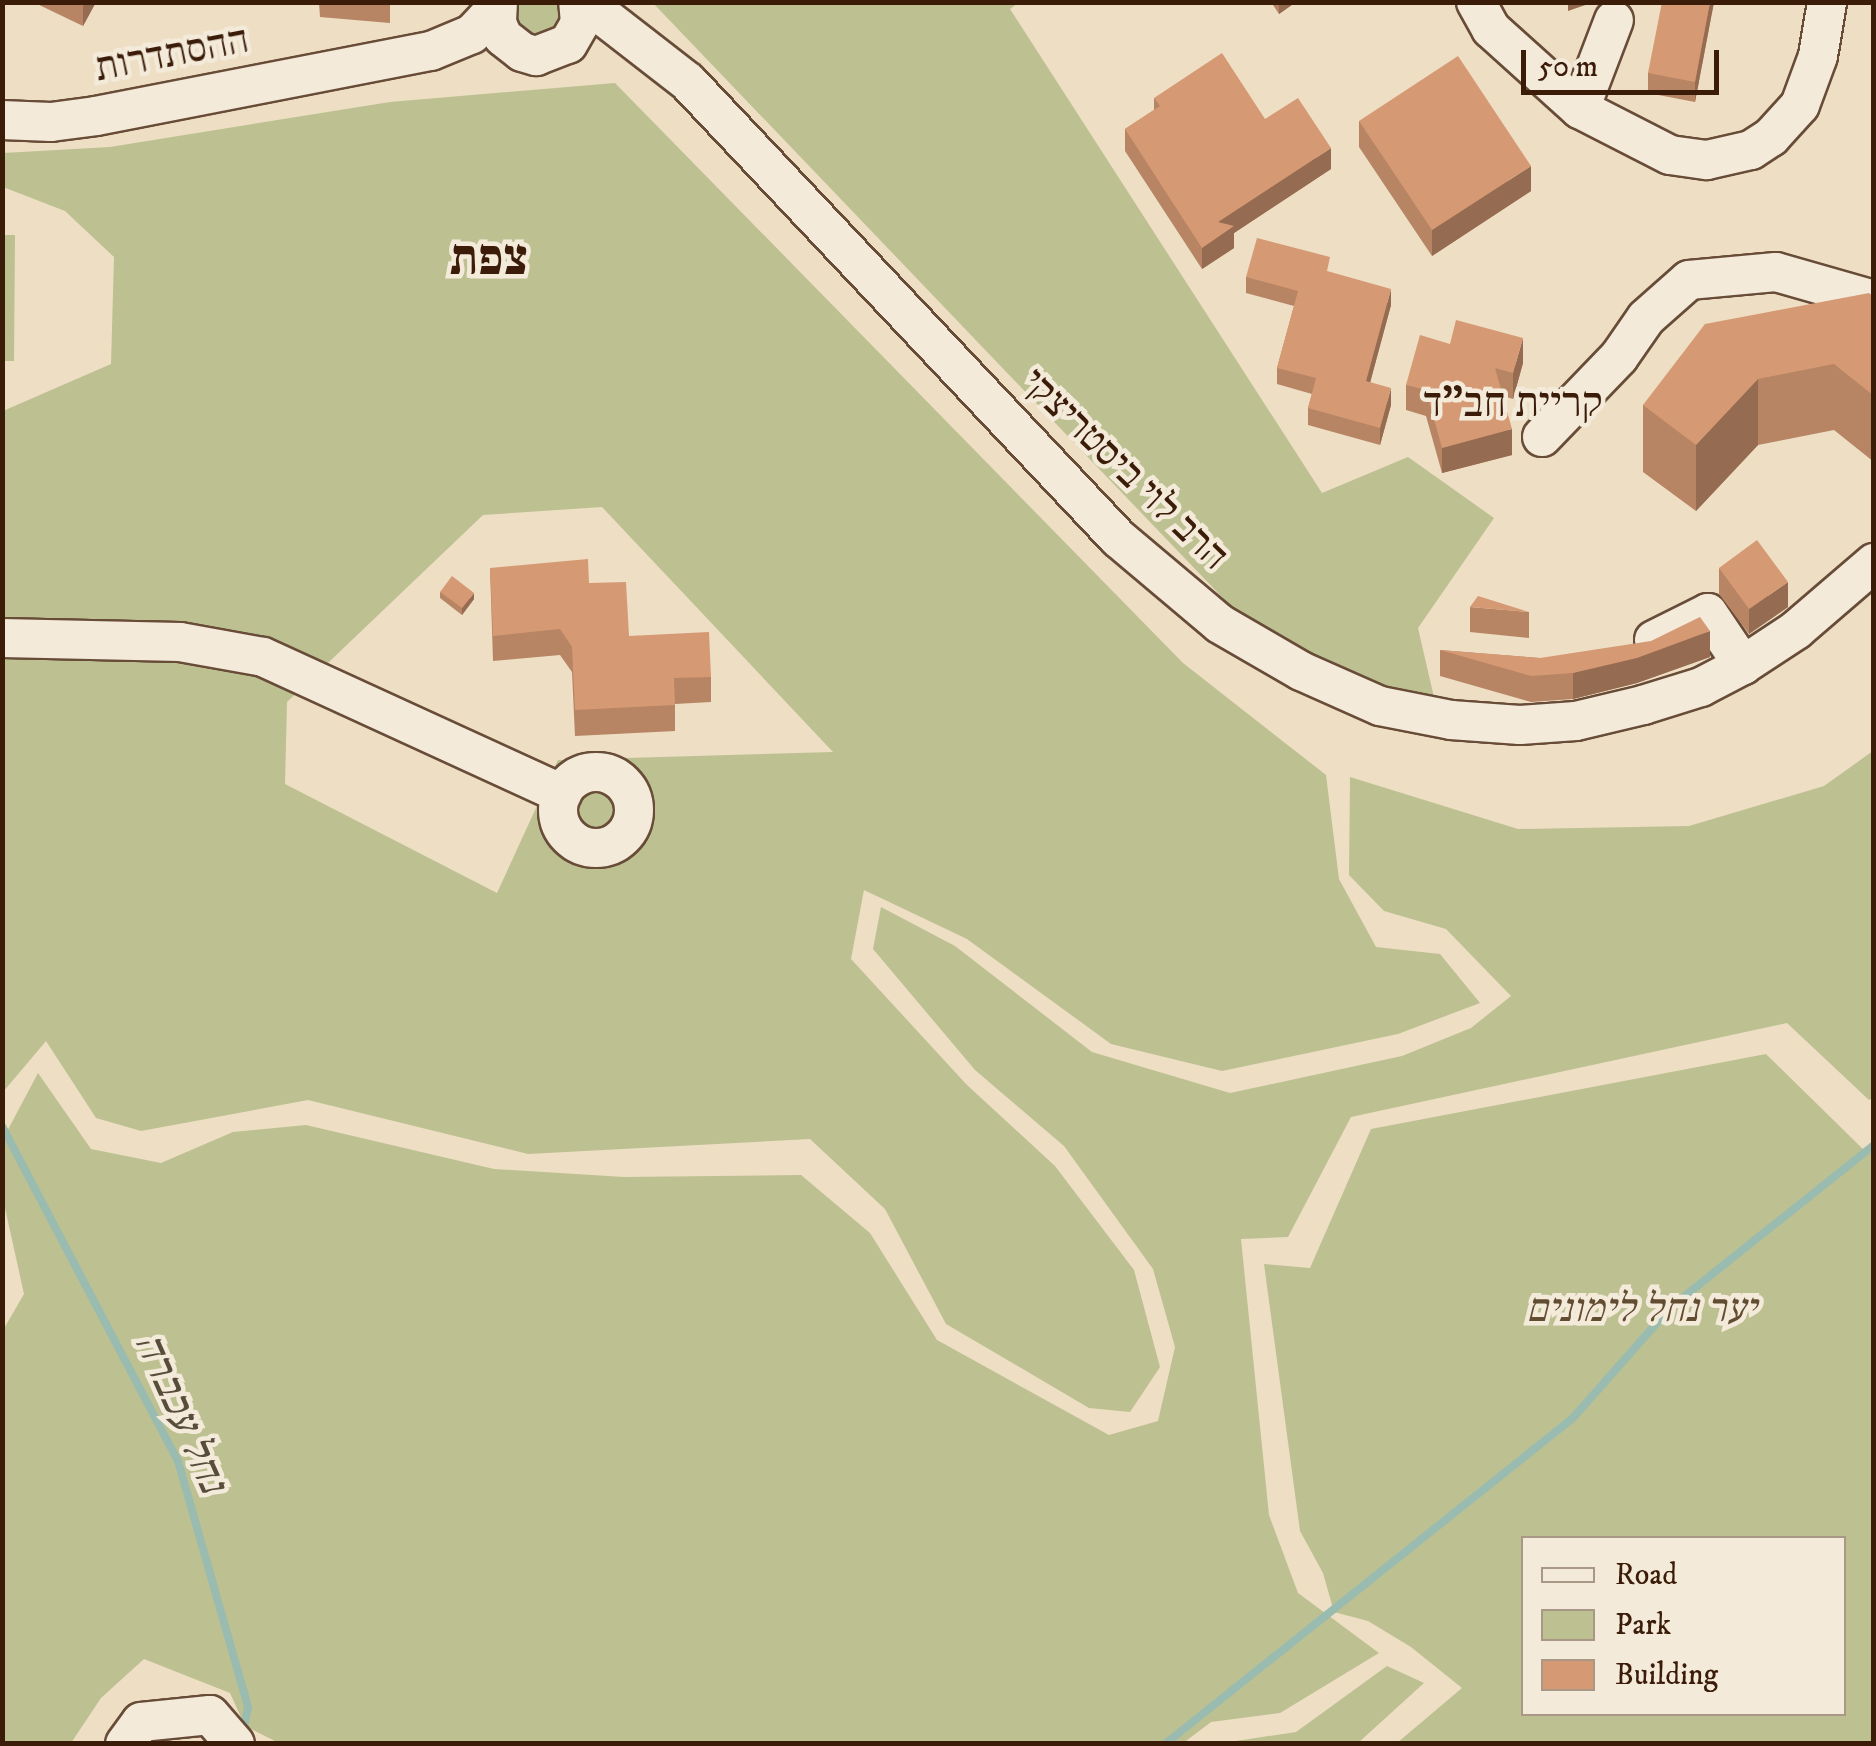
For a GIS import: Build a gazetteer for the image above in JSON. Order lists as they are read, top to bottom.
{
  "streets": {
    "street": ["ההסתדרות", "הרב לוי ביסטריצקי"]
  },
  "crossings": [
    ["ההסתדרות", "הרב לוי ביסטריצקי"]
  ],
  "districts": ["צפת", "קריית חב\"ד"],
  "water": ["נחל עכברה"],
  "parks": ["יער נחל לימונים"],
  "legend": ["Road", "Park", "Building"],
  "scale_bar": "50 m"
}
